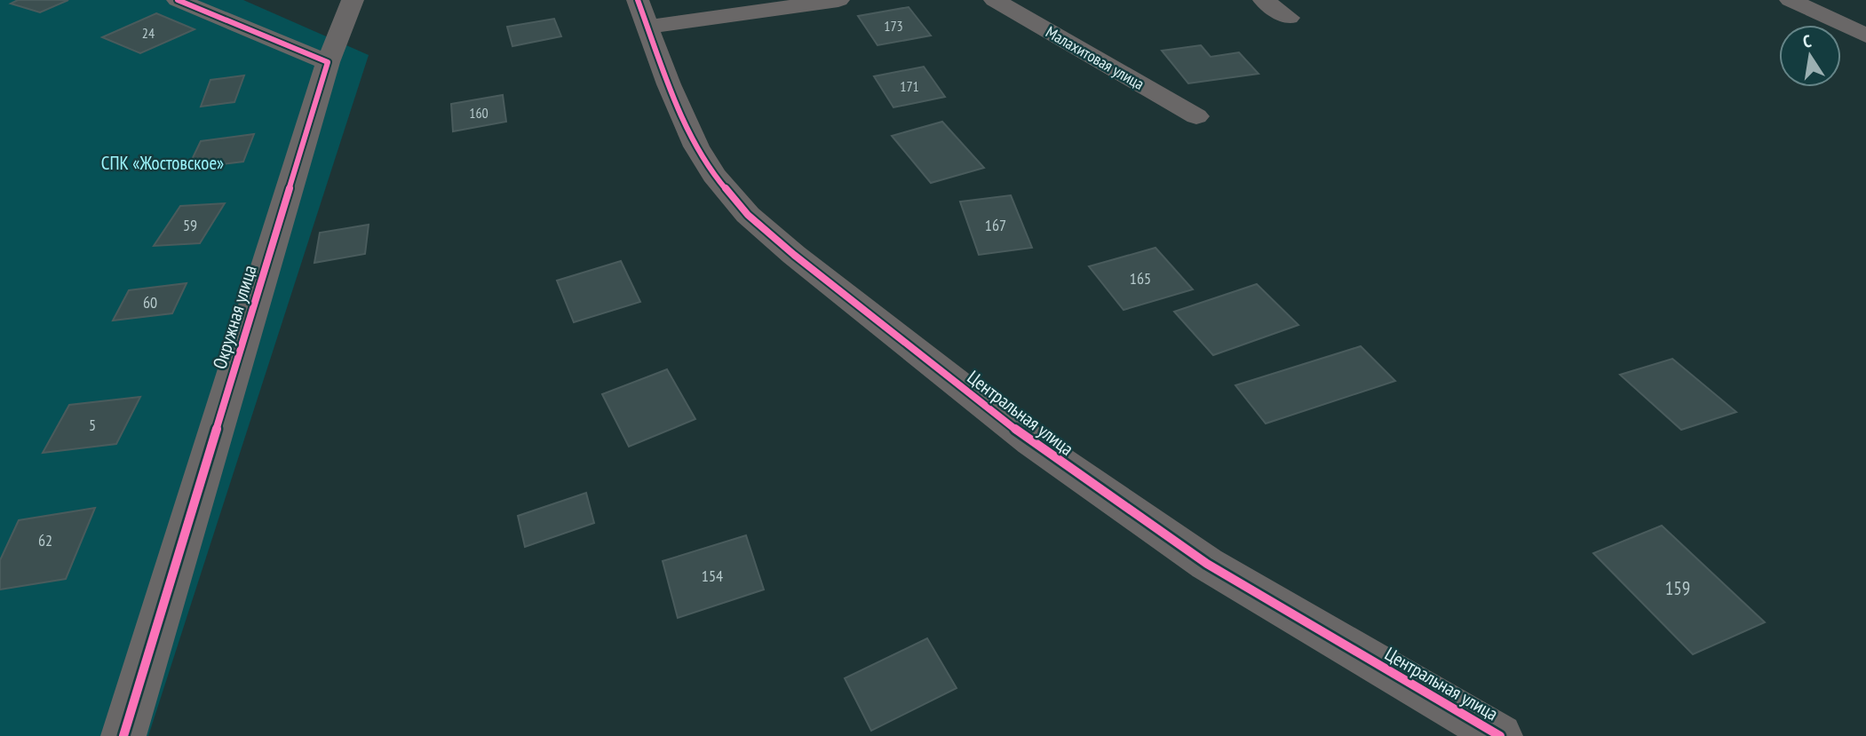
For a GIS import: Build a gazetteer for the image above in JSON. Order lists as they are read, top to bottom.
{
  "streets": {
    "street": ["Малахитовая улица", "Окружная улица", "Центральная улица"]
  },
  "parks": ["СПК «Жостовское»"],
  "house_numbers": [
    "173",
    "24",
    "171",
    "160",
    "59",
    "167",
    "165",
    "60",
    "5",
    "62",
    "154",
    "159"
  ],
  "north": "top"
}
